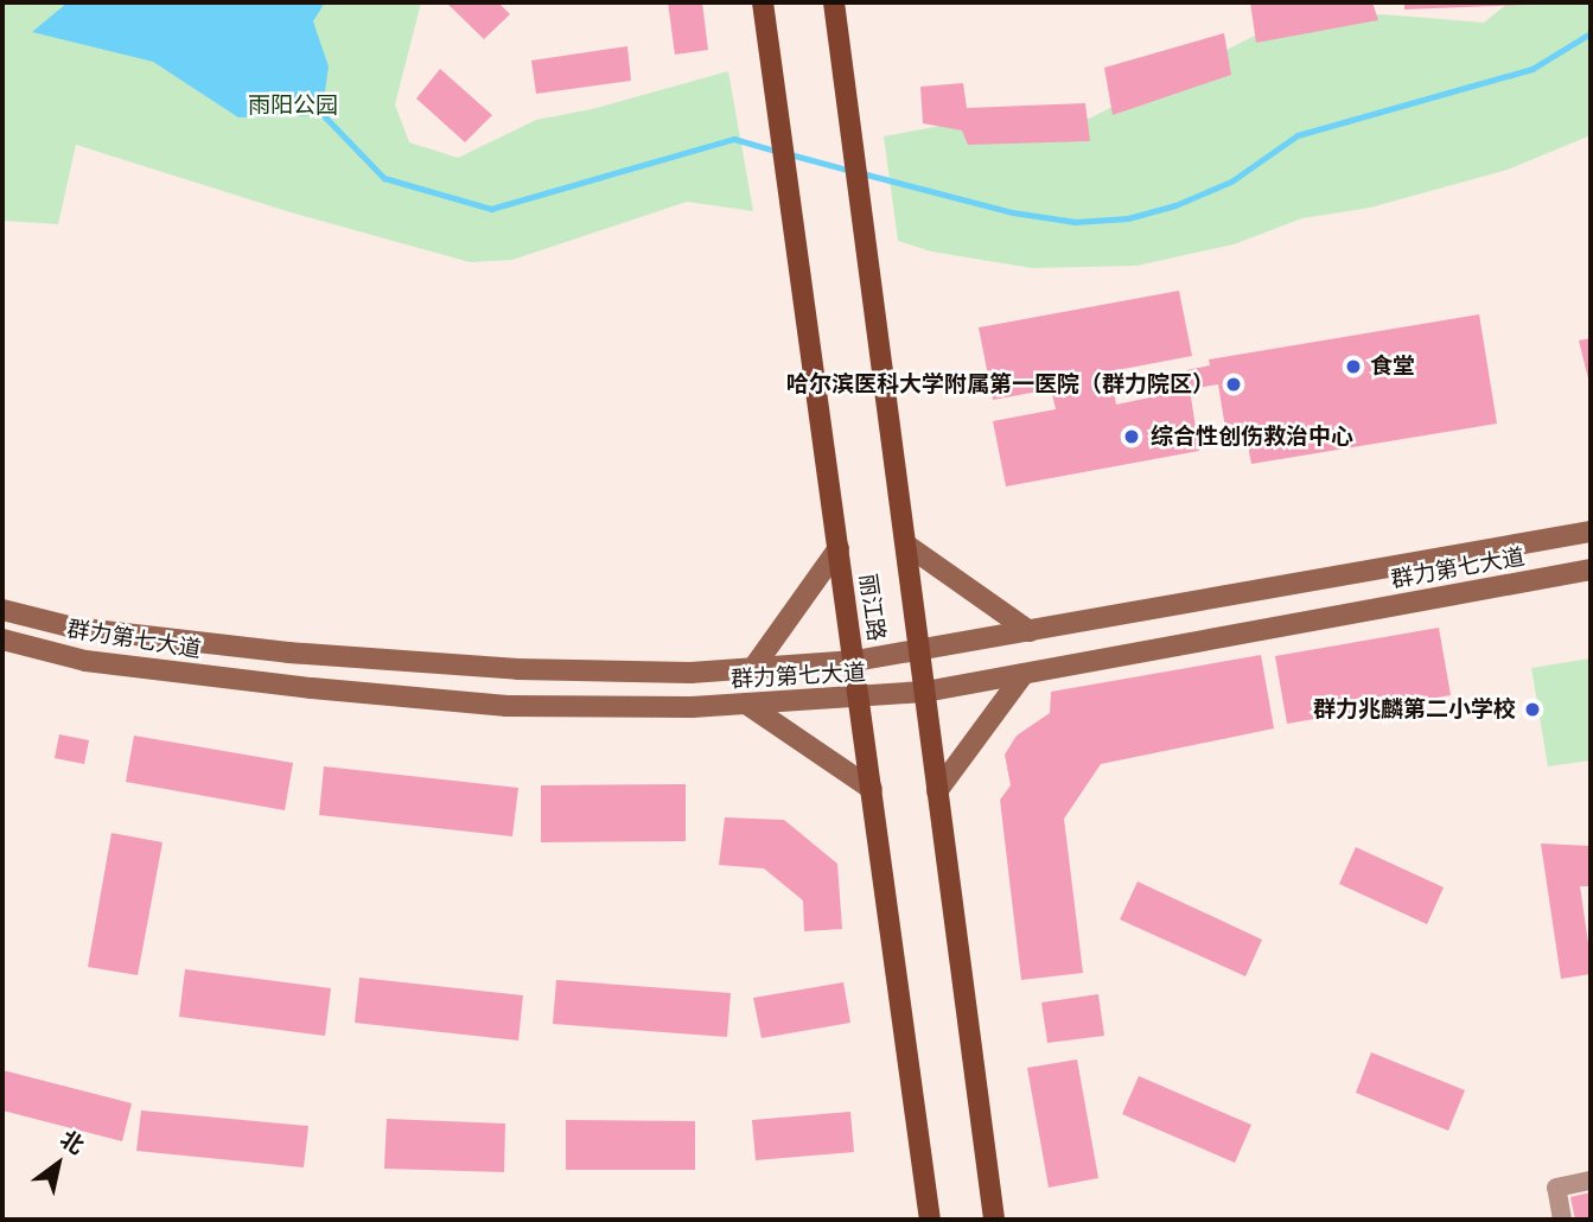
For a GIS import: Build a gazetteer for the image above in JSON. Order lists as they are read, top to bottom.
{
  "streets": {
    "main road": ["群力第七大道", "丽江路"]
  },
  "crossings": [
    ["群力第七大道", "丽江路"]
  ],
  "parks": ["雨阳公园"],
  "places": [
    "食堂",
    "哈尔滨医科大学附属第一医院（群力院区）",
    "综合性创伤救治中心",
    "群力兆麟第二小学校"
  ],
  "north": "top right"
}
